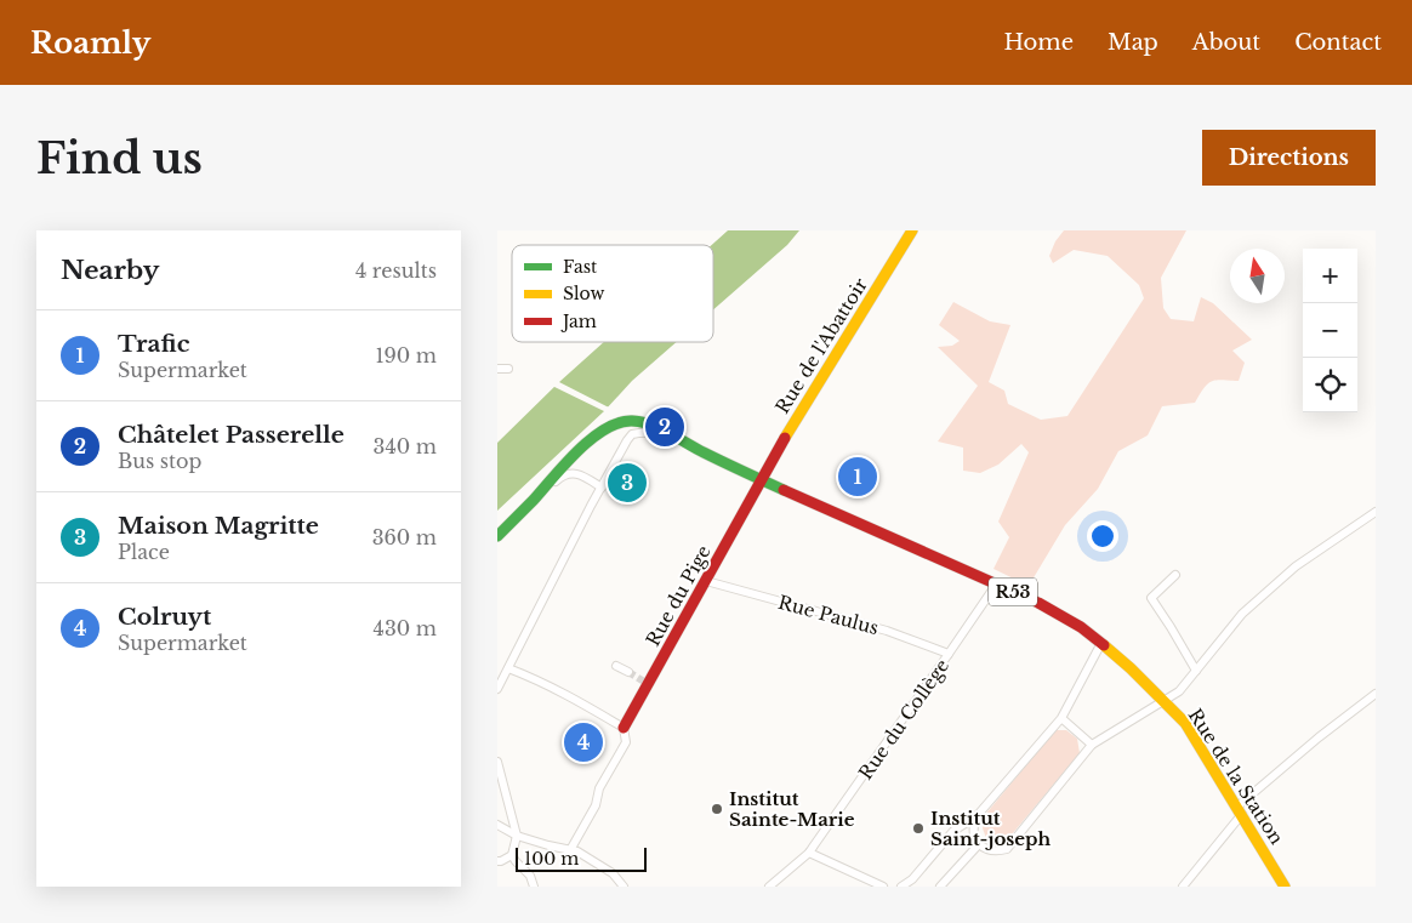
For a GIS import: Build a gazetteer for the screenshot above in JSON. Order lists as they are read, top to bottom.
{
  "streets": {
    "main road": [
      "Rue de l'Abattoir",
      "R53",
      "Rue du Pige",
      "Rue de la Station"
    ],
    "street": ["Rue Paulus", "Rue du Collège"]
  },
  "crossings": [
    ["Rue de l'Abattoir", "Rue du Pige"],
    ["Rue de l'Abattoir", "Rue de la Station"],
    ["R53", "Rue de la Station"],
    ["Rue du Pige", "Rue Paulus"],
    ["Rue du Pige", "Rue de la Station"],
    ["Rue Paulus", "Rue du Collège"],
    ["Rue du Collège", "Rue de la Station"]
  ],
  "places": ["Institut Sainte-Marie", "Institut Saint-joseph"],
  "legend": ["Fast", "Slow", "Jam"],
  "scale_bar": "100 m",
  "north": "top",
  "page": {
    "header": "Roamly",
    "nav": [
      "Home",
      "Map",
      "About",
      "Contact"
    ],
    "buttons": "Directions",
    "title": "Find us",
    "heading": ["Nearby", "4 results"],
    "map_buttons": ["+", "−"],
    "list": [
      {
        "mark": "1",
        "name": "Trafic",
        "note": "Supermarket",
        "value": "190 m"
      },
      {
        "mark": "2",
        "name": "Châtelet Passerelle",
        "note": "Bus stop",
        "value": "340 m"
      },
      {
        "mark": "3",
        "name": "Maison Magritte",
        "note": "Place",
        "value": "360 m"
      },
      {
        "mark": "4",
        "name": "Colruyt",
        "note": "Supermarket",
        "value": "430 m"
      }
    ],
    "pins": [
      "2",
      "1",
      "3",
      "4"
    ],
    "scale": "100 m"
  }
}
